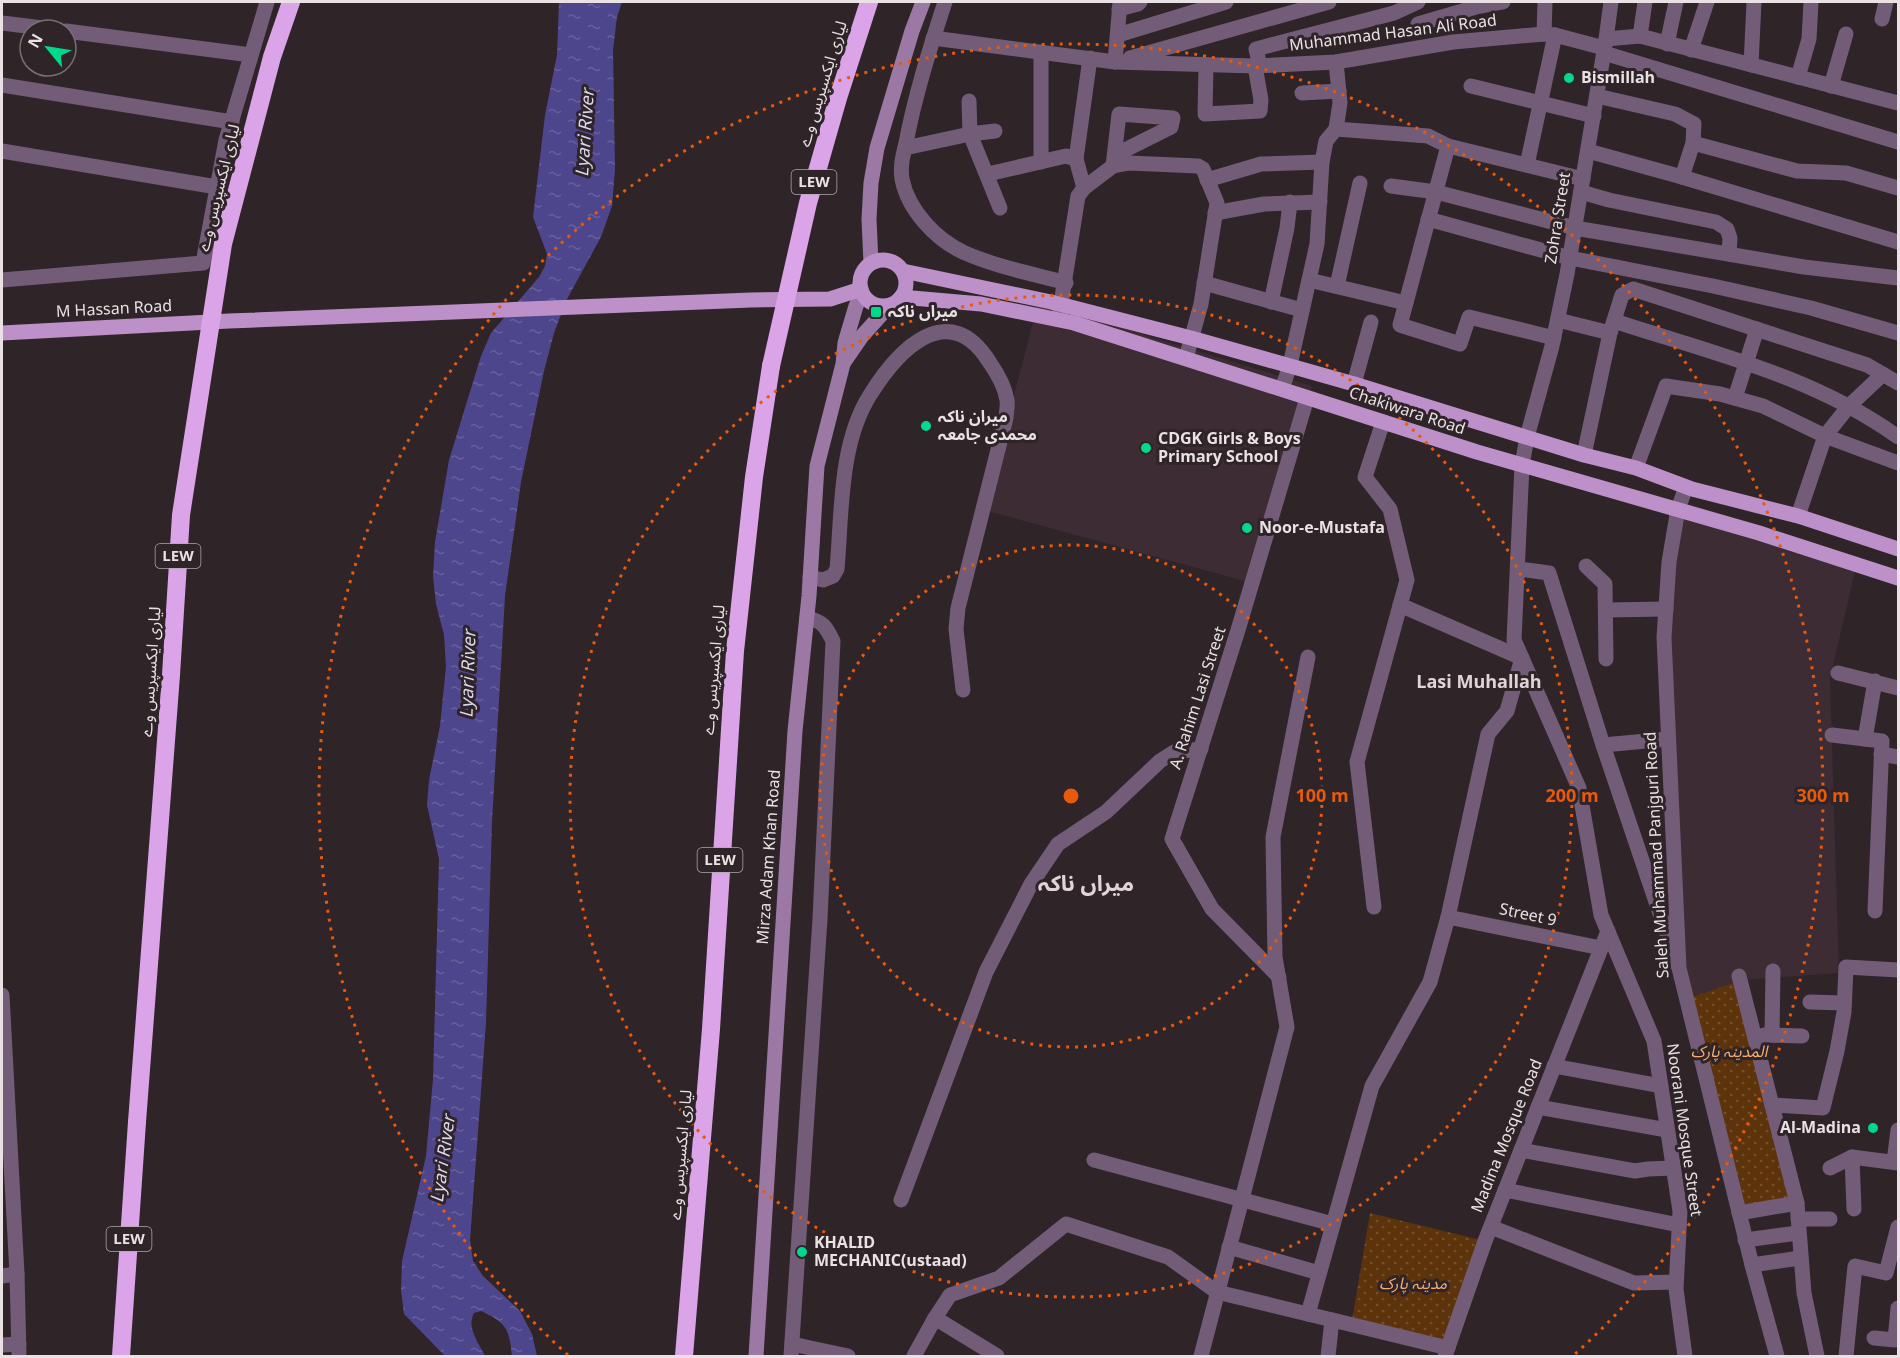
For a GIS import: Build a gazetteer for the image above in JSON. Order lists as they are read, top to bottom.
{
  "streets": {
    "highway": ["لیاری ایکسپریس وے", "LEW"],
    "main road": ["M Hassan Road", "Chakiwara Road", "Mirza Adam Khan Road"],
    "street": [
      "Muhammad Hasan Ali Road",
      "Zohra Street",
      "A. Rahim Lasi Street",
      "Saleh Muhammad Panjguri Road",
      "Street 9",
      "Noorani Mosque Street",
      "Madina Mosque Road"
    ]
  },
  "crossings": [
    ["Muhammad Hasan Ali Road", "Zohra Street"],
    ["Zohra Street", "Chakiwara Road"],
    ["Zohra Street", "Noorani Mosque Street"],
    ["M Hassan Road", "Chakiwara Road"],
    ["M Hassan Road", "Mirza Adam Khan Road"],
    ["Chakiwara Road", "A. Rahim Lasi Street"],
    ["Chakiwara Road", "Saleh Muhammad Panjguri Road"],
    ["Chakiwara Road", "Mirza Adam Khan Road"],
    ["Chakiwara Road", "Noorani Mosque Street"],
    ["Street 9", "Madina Mosque Road"],
    ["Noorani Mosque Street", "Madina Mosque Road"]
  ],
  "districts": ["Lasi Muhallah", "میراں ناکہ"],
  "water": ["Lyari River"],
  "parks": ["المدینہ پارک", "مدینہ پارک"],
  "places": {
    "other": [
      "Bismillah",
      "میران ناکہ محمدی جامعہ",
      "CDGK Girls & Boys Primary School",
      "Noor-e-Mustafa",
      "Al-Madina",
      "KHALID MECHANIC(ustaad)"
    ],
    "transit": ["میراں ناکہ"]
  },
  "north": "top left",
  "rings": ["100 m", "200 m", "300 m"]
}
